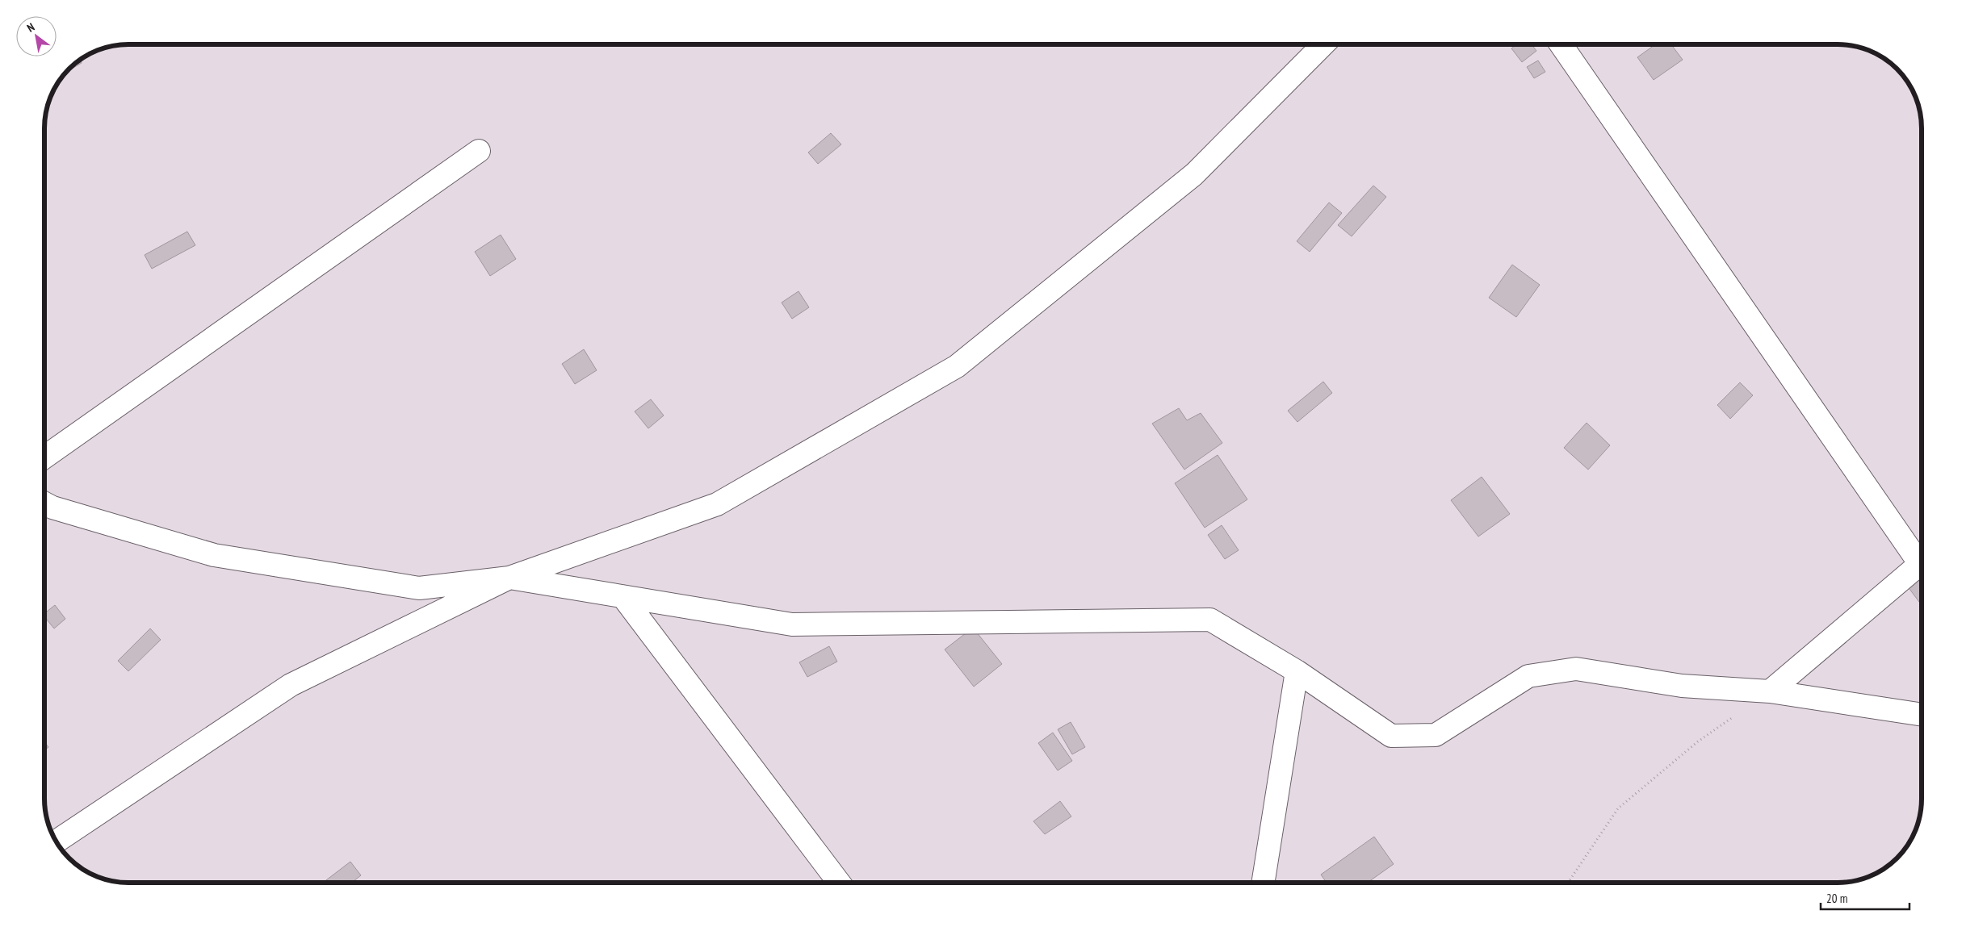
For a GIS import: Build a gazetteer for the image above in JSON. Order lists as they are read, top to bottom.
{
  "scale_bar": "20 m",
  "north": "top left"
}
